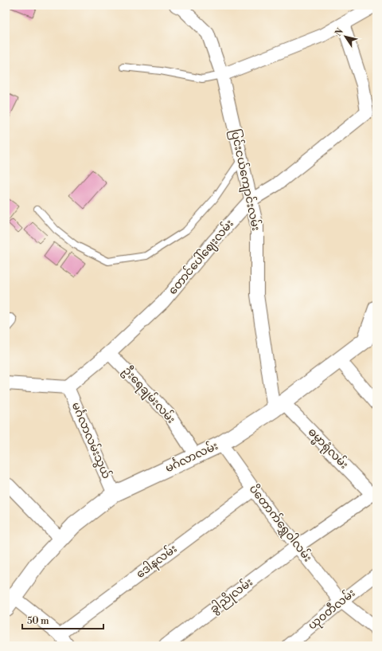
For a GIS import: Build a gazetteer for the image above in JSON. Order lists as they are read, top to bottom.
{
  "streets": {
    "street": [
      "ပြင်းငယ်ကျောင်းလမ်း",
      "တောင်ပေါ်ဈေးလမ်း",
      "ဦးရေချမ်းလမ်း",
      "မင်္ဂလာလမ်းသွယ်",
      "ဓမ္မာရုံလမ်း",
      "မင်္ဂလာလမ်း",
      "ပိတောက်ရွှေဝါလမ်း",
      "ဒေါနလမ်း",
      "ခွါညိုလမ်း",
      "ယုဝတီလမ်း"
    ]
  },
  "crossings": [
    ["ပြင်းငယ်ကျောင်းလမ်း", "တောင်ပေါ်ဈေးလမ်း"],
    ["ပြင်းငယ်ကျောင်းလမ်း", "ဓမ္မာရုံလမ်း"],
    ["ပြင်းငယ်ကျောင်းလမ်း", "မင်္ဂလာလမ်း"],
    ["တောင်ပေါ်ဈေးလမ်း", "ဦးရေချမ်းလမ်း"],
    ["တောင်ပေါ်ဈေးလမ်း", "မင်္ဂလာလမ်းသွယ်"],
    ["ဦးရေချမ်းလမ်း", "မင်္ဂလာလမ်း"],
    ["မင်္ဂလာလမ်းသွယ်", "မင်္ဂလာလမ်း"],
    ["ဓမ္မာရုံလမ်း", "မင်္ဂလာလမ်း"],
    ["ဓမ္မာရုံလမ်း", "ပိတောက်ရွှေဝါလမ်း"],
    ["ဓမ္မာရုံလမ်း", "ခွါညိုလမ်း"],
    ["မင်္ဂလာလမ်း", "ပိတောက်ရွှေဝါလမ်း"],
    ["ပိတောက်ရွှေဝါလမ်း", "ဒေါနလမ်း"],
    ["ပိတောက်ရွှေဝါလမ်း", "ခွါညိုလမ်း"],
    ["ပိတောက်ရွှေဝါလမ်း", "ယုဝတီလမ်း"]
  ],
  "scale_bar": "50 m",
  "north": "top left"
}
